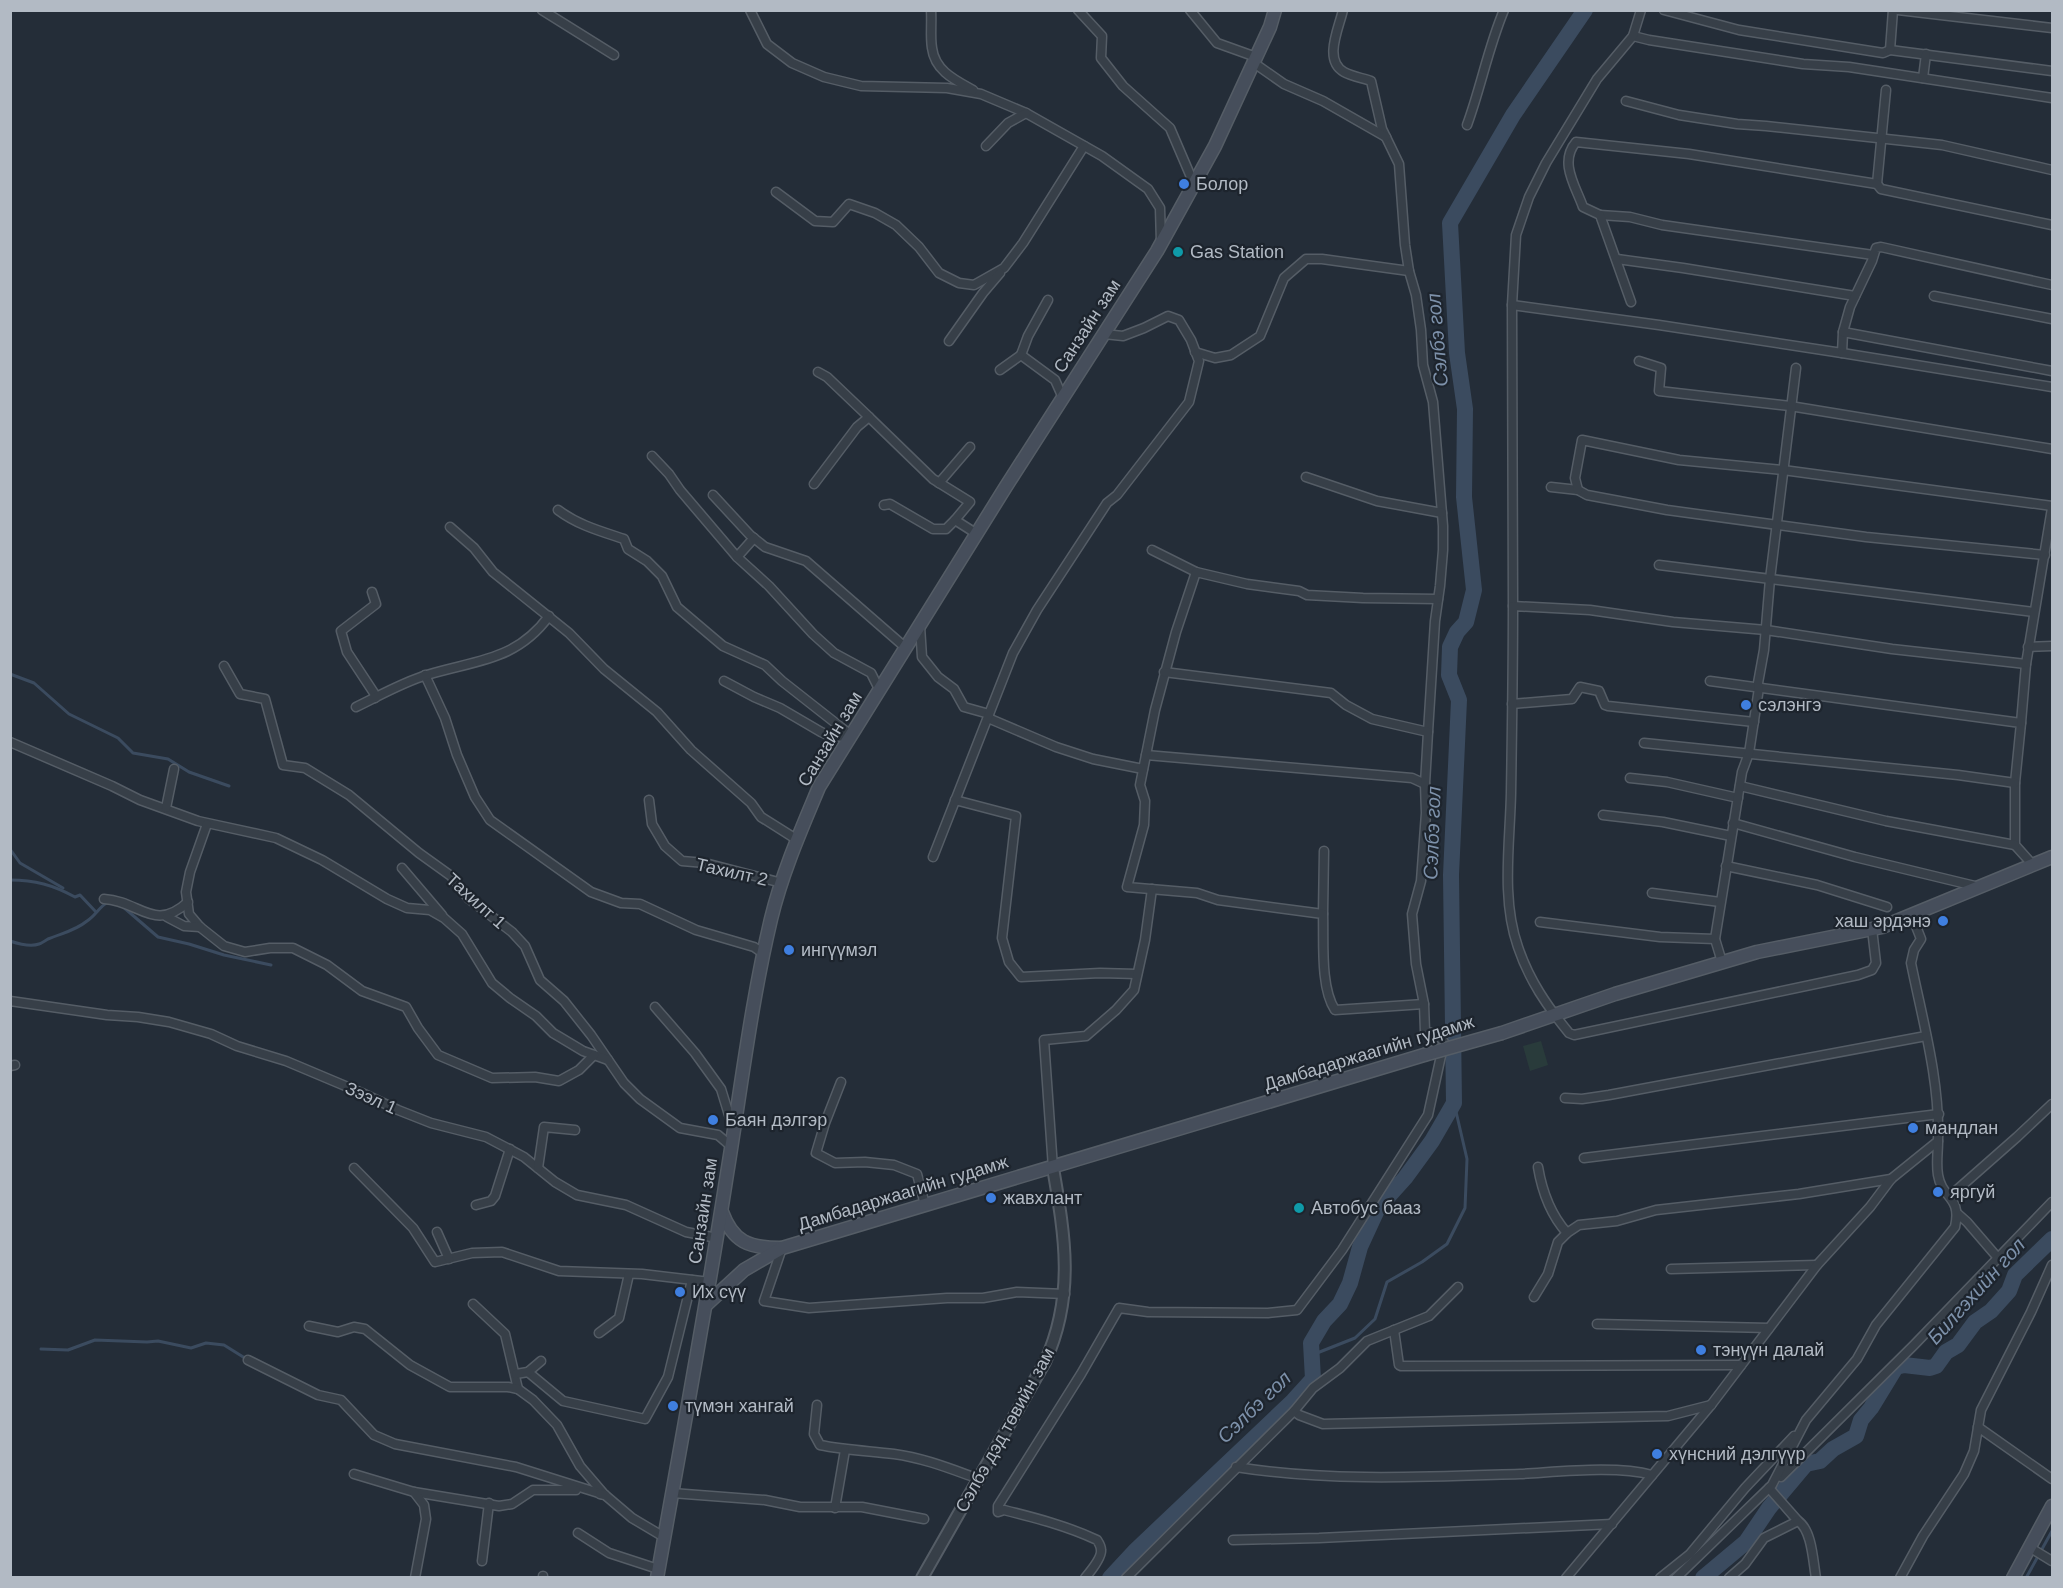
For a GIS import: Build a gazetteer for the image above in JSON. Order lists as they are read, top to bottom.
{
  "streets": {
    "main road": ["Санзайн зам", "Дамбадаржаагийн гудамж"],
    "street": [
      "Тахилт 2",
      "Тахилт 1",
      "Зээл 1",
      "Сэлбэ дэд төвийн зам"
    ]
  },
  "crossings": [
    ["Санзайн зам", "Тахилт 2"],
    ["Санзайн зам", "Тахилт 1"],
    ["Санзайн зам", "Дамбадаржаагийн гудамж"],
    ["Санзайн зам", "Зээл 1"],
    ["Дамбадаржаагийн гудамж", "Сэлбэ дэд төвийн зам"]
  ],
  "water": ["Сэлбэ гол", "Билгэхийн гол"],
  "places": [
    "Болор",
    "Gas Station",
    "сэлэнгэ",
    "хаш эрдэнэ",
    "ингүүмэл",
    "Баян дэлгэр",
    "мандлан",
    "яргуй",
    "жавхлант",
    "Автобус бааз",
    "Их сүү",
    "тэнүүн далай",
    "түмэн хангай",
    "хүнсний дэлгүүр"
  ]
}
